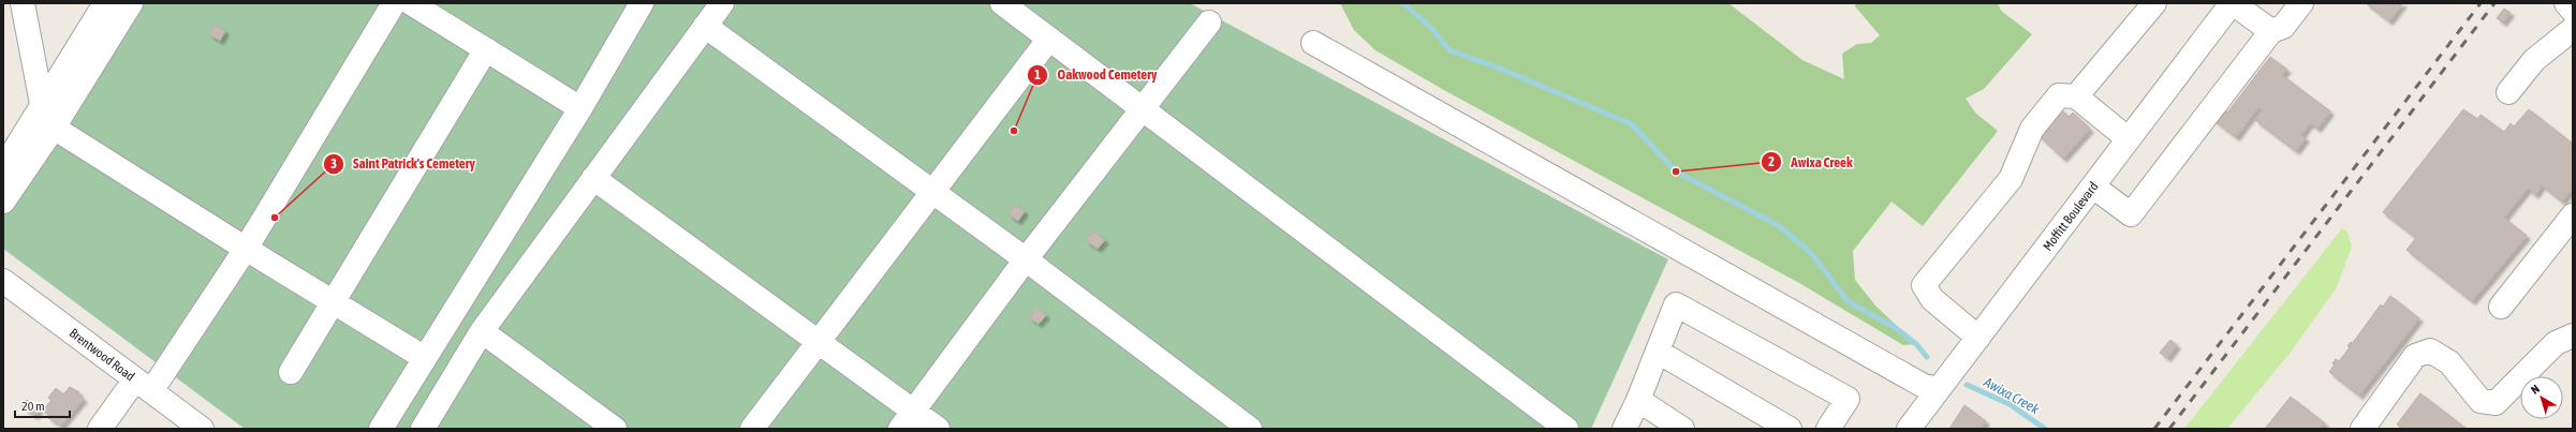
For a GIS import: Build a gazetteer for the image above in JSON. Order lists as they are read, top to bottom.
{
  "streets": {
    "street": ["Moffitt Boulevard", "Brentwood Road"]
  },
  "water": ["Awixa Creek"],
  "places": ["Oakwood Cemetery", "Awixa Creek", "Saint Patrick's Cemetery"],
  "scale_bar": "20 m",
  "north": "top left"
}
